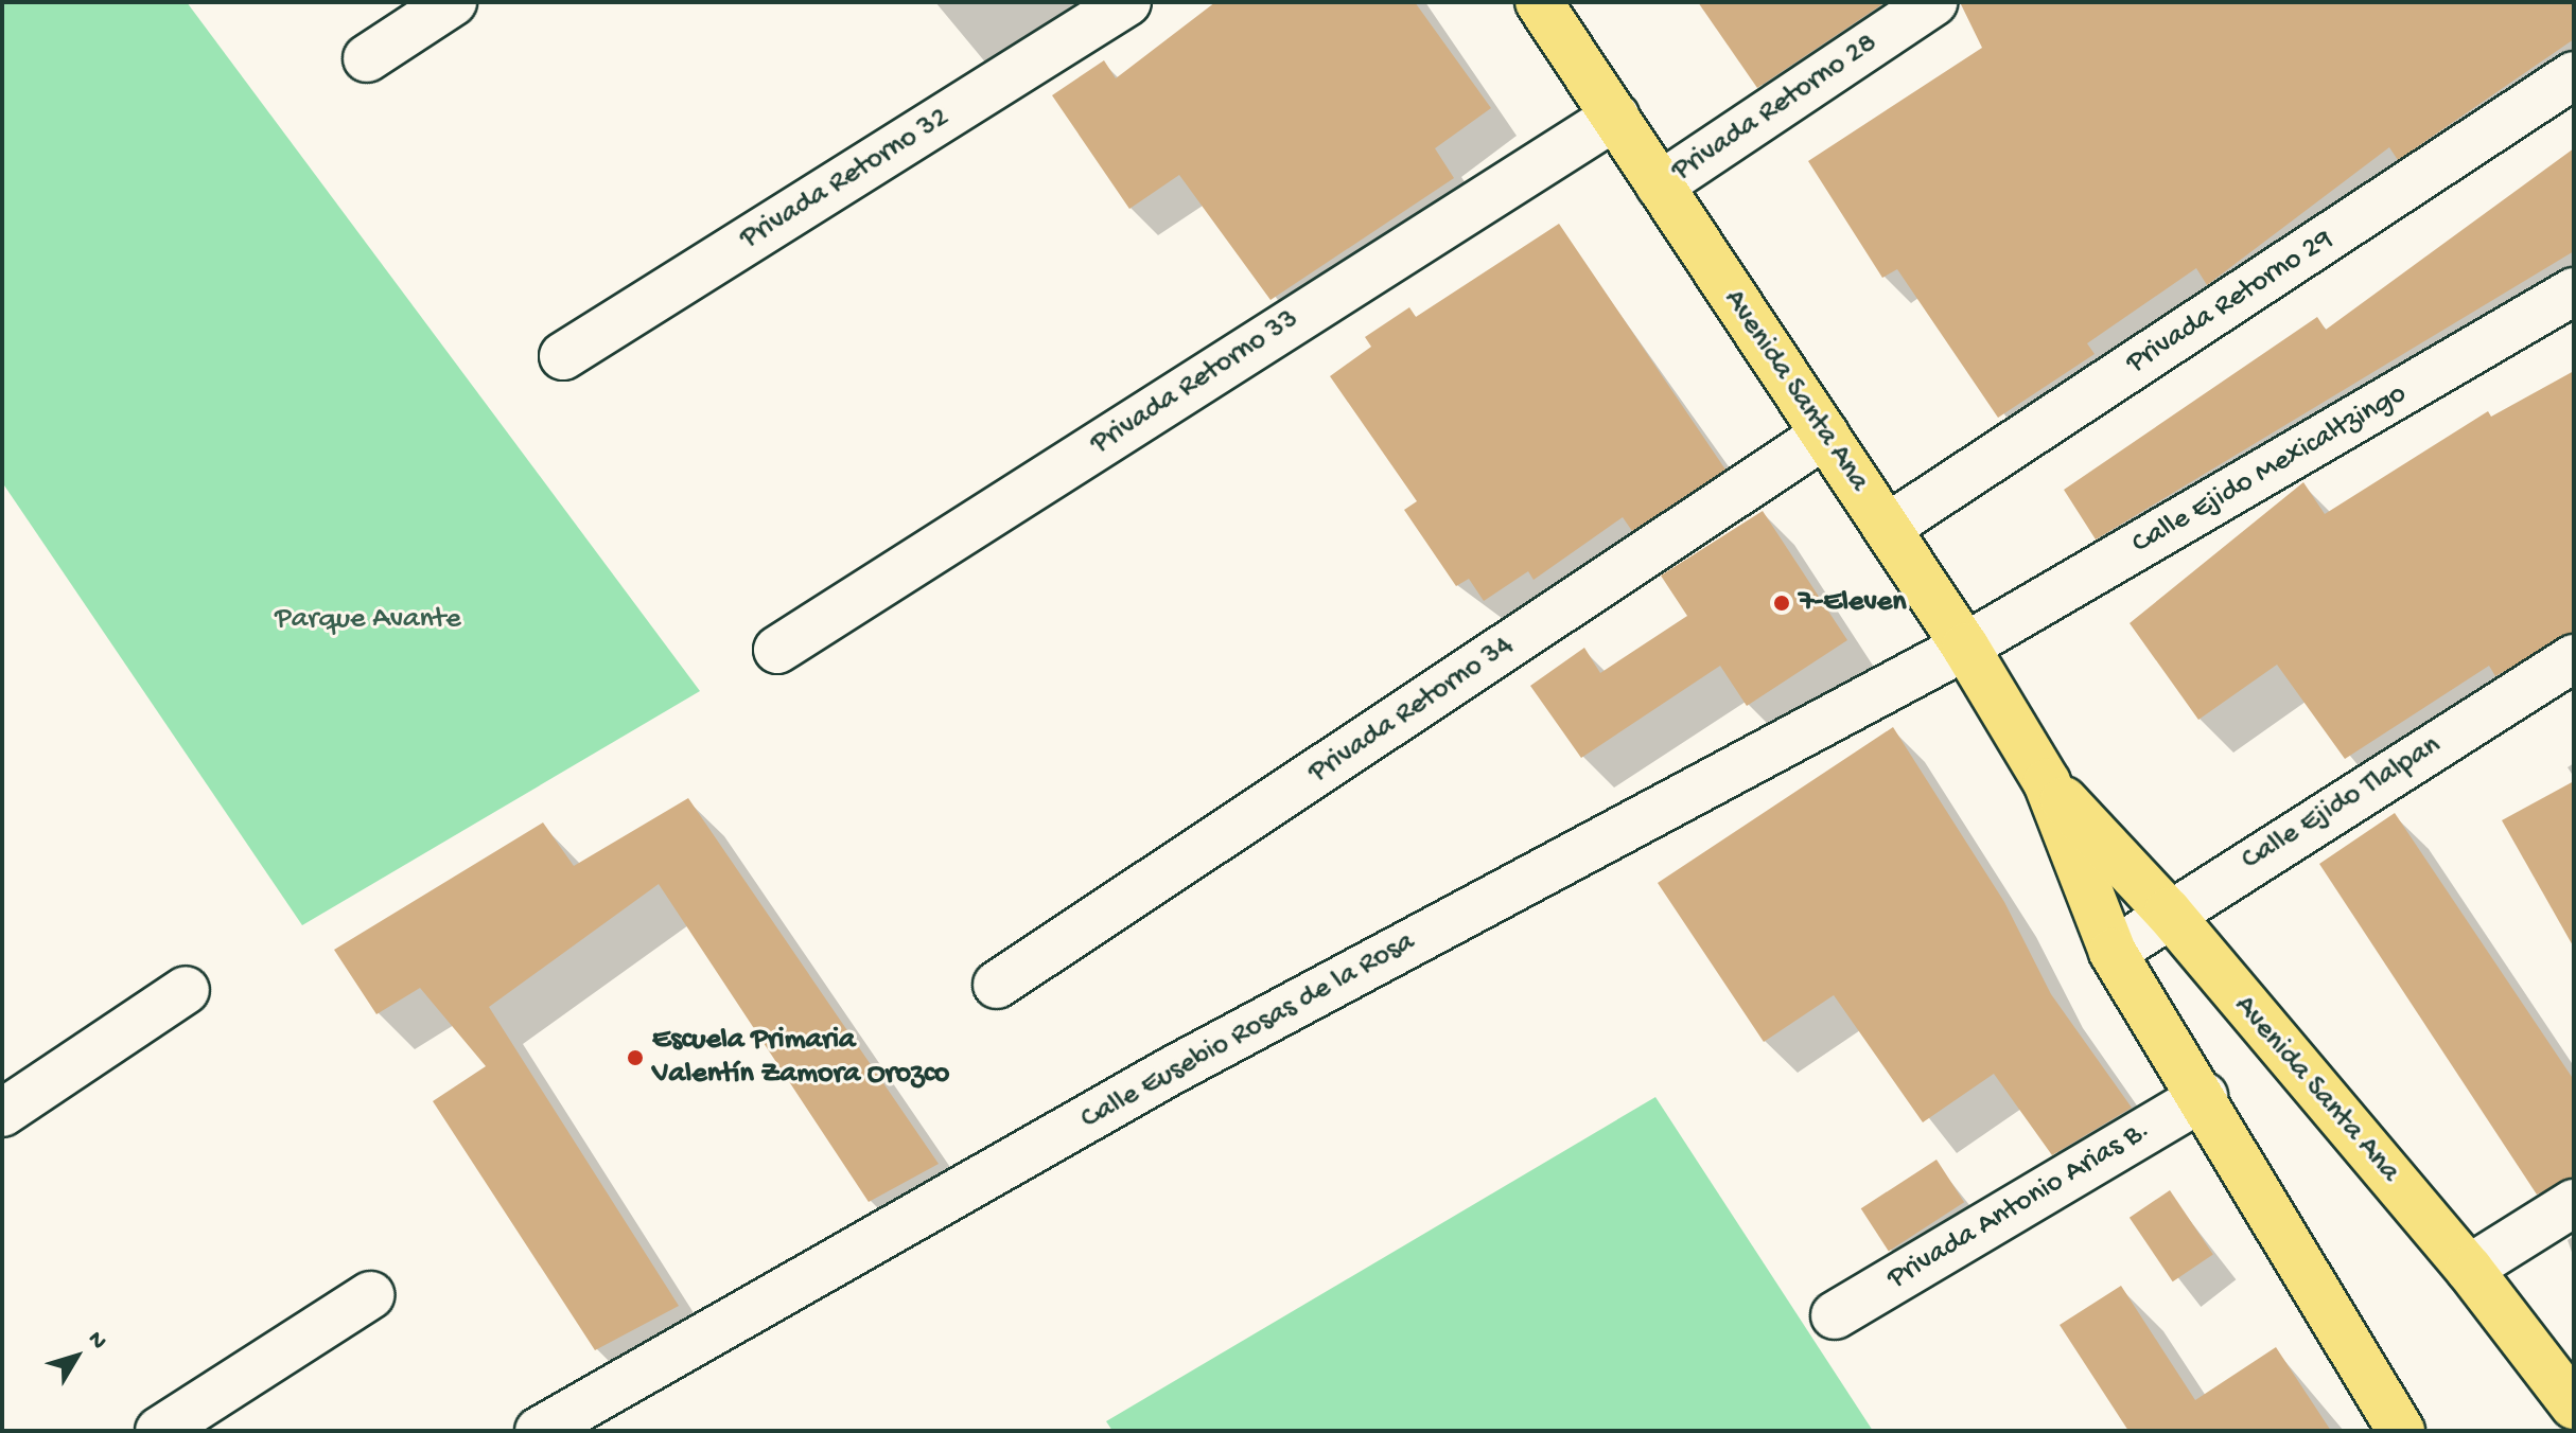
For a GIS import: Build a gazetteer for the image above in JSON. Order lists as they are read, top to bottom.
{
  "streets": {
    "main road": ["Avenida Santa Ana"],
    "street": [
      "Privada Retorno 28",
      "Privada Retorno 32",
      "Privada Retorno 29",
      "Privada Retorno 33",
      "Calle Ejido Mexicaltzingo",
      "Privada Retorno 34",
      "Calle Ejido Tlalpan",
      "Calle Eusebio Rosas de la Rosa",
      "Privada Antonio Arias B."
    ]
  },
  "crossings": [
    ["Privada Retorno 28", "Avenida Santa Ana"],
    ["Privada Retorno 29", "Avenida Santa Ana"],
    ["Privada Retorno 33", "Avenida Santa Ana"],
    ["Avenida Santa Ana", "Calle Ejido Mexicaltzingo"],
    ["Avenida Santa Ana", "Privada Retorno 34"],
    ["Avenida Santa Ana", "Calle Ejido Tlalpan"],
    ["Avenida Santa Ana", "Calle Eusebio Rosas de la Rosa"],
    ["Avenida Santa Ana", "Privada Antonio Arias B."],
    ["Calle Ejido Mexicaltzingo", "Calle Eusebio Rosas de la Rosa"]
  ],
  "parks": ["Parque Avante"],
  "places": ["7-Eleven", "Escuela Primaria Valentín Zamora Orozco"],
  "north": "top right"
}
